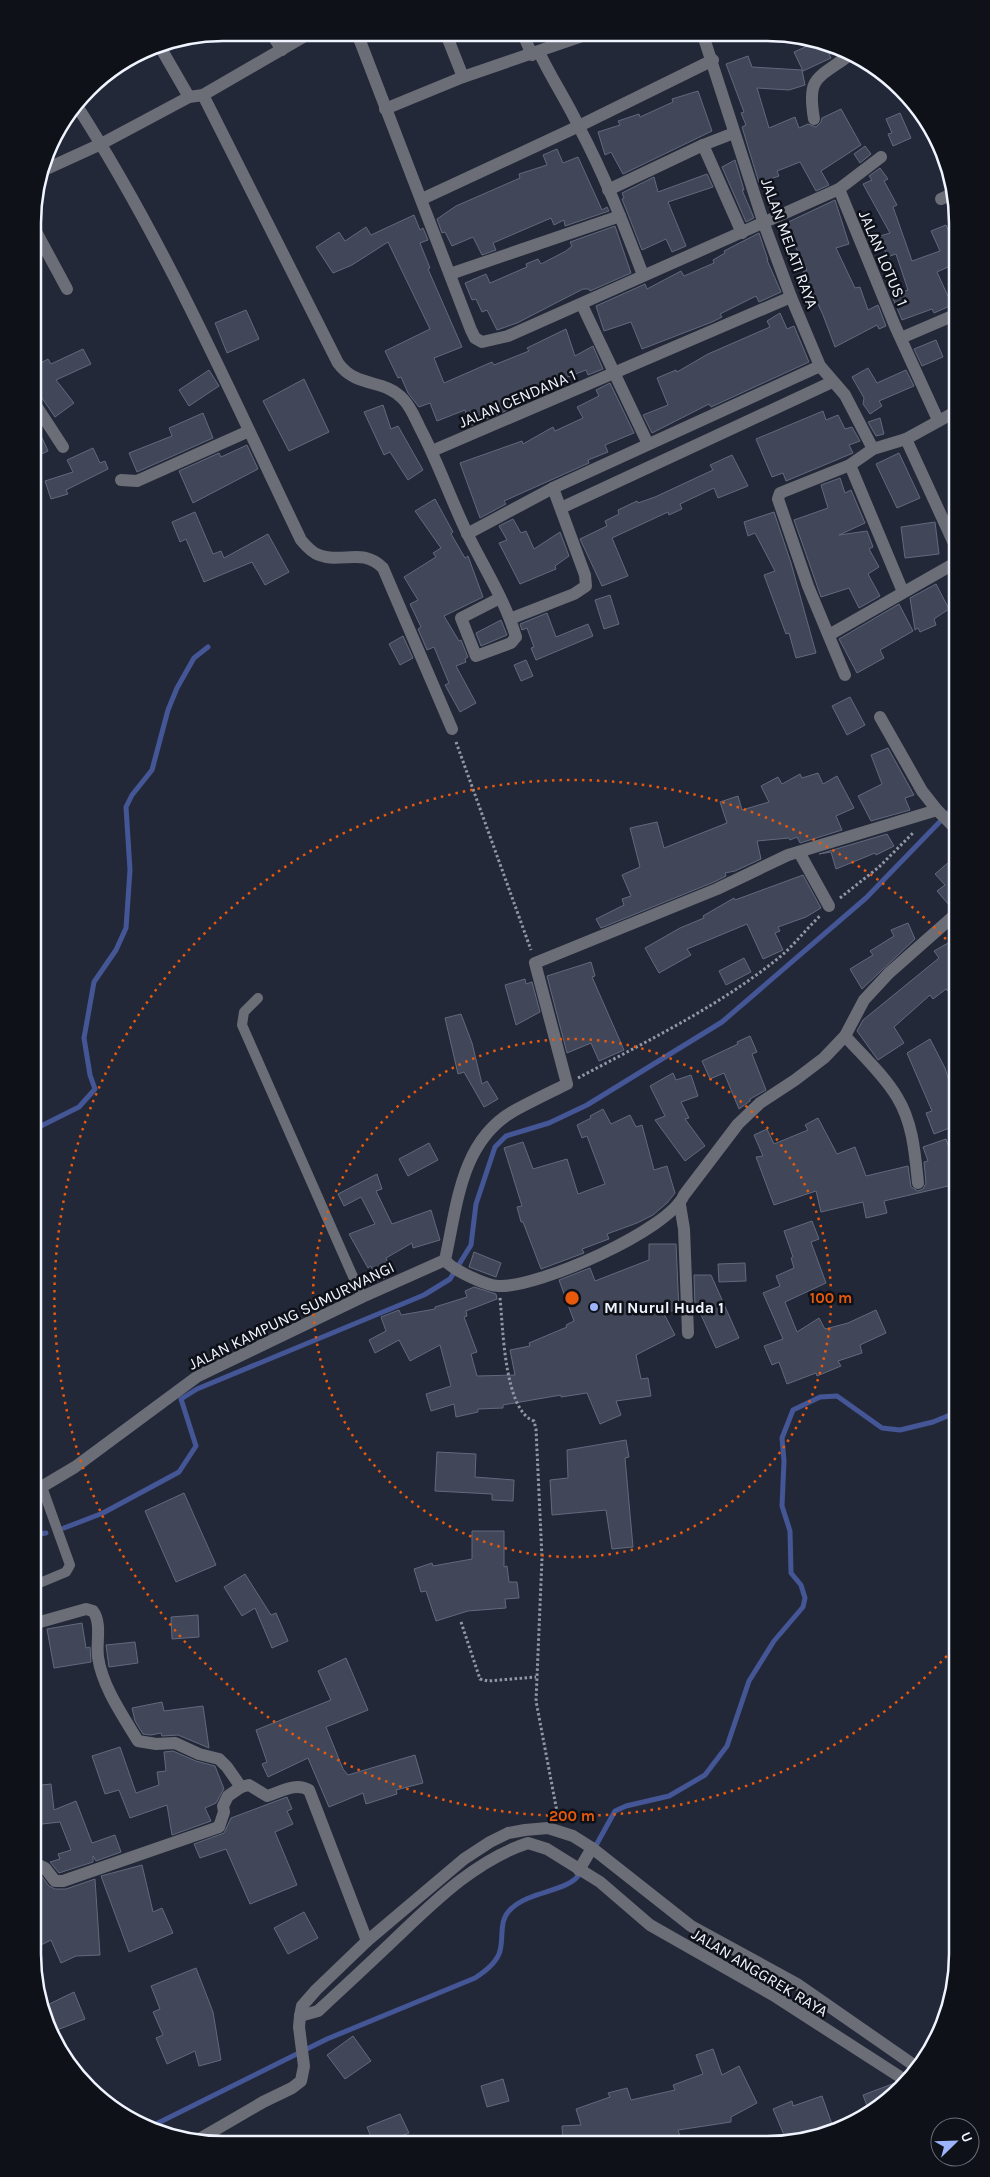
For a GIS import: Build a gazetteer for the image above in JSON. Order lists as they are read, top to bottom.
{
  "streets": {
    "street": [
      "JALAN MELATI RAYA",
      "JALAN LOTUS 1",
      "JALAN CENDANA 1",
      "JALAN KAMPUNG SUMURWANGI",
      "JALAN ANGGREK RAYA"
    ]
  },
  "crossings": [
    ["JALAN MELATI RAYA", "JALAN CENDANA 1"]
  ],
  "places": ["MI Nurul Huda 1"],
  "north": "top right",
  "rings": ["100 m", "200 m"]
}
